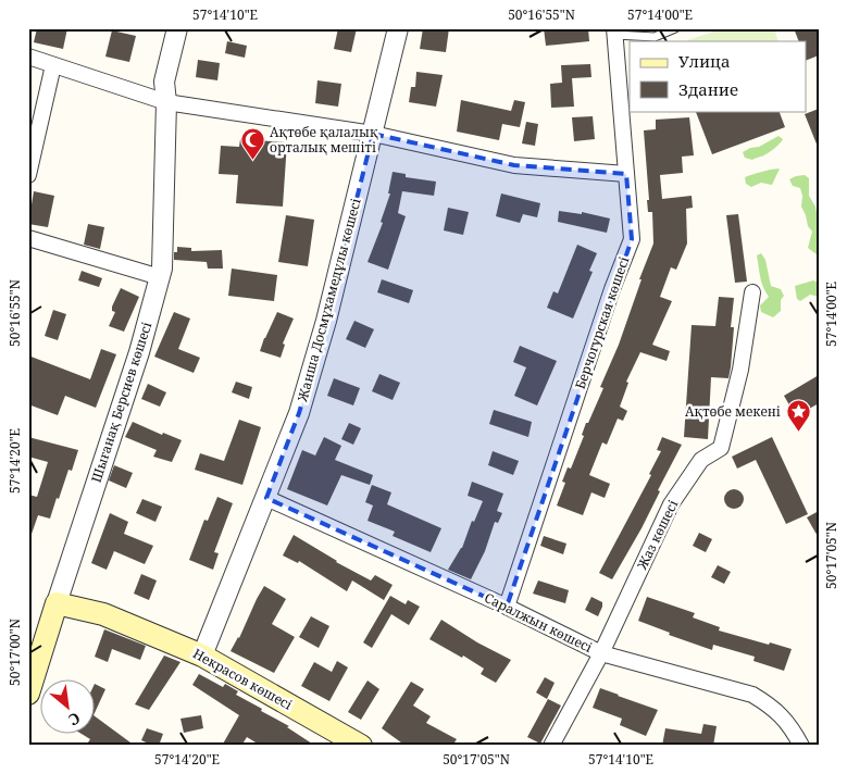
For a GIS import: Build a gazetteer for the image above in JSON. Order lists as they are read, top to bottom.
{
  "streets": {
    "main road": ["Шығанақ Берсиев көшесі", "Некрасов көшесі"],
    "street": [
      "Жанша Досмұхамедұлы көшесі",
      "Берчогурская көшесі",
      "Жаз көшесі",
      "Саралжын көшесі"
    ]
  },
  "crossings": [
    ["Жанша Досмұхамедұлы көшесі", "Саралжын көшесі"],
    ["Жанша Досмұхамедұлы көшесі", "Некрасов көшесі"],
    ["Берчогурская көшесі", "Саралжын көшесі"],
    ["Шығанақ Берсиев көшесі", "Некрасов көшесі"],
    ["Жаз көшесі", "Саралжын көшесі"]
  ],
  "places": {
    "mosque": ["Ақтөбе қалалық орталық мешіті"],
    "place": ["Ақтөбе мекені"]
  },
  "legend": ["Улица", "Здание"],
  "north": "bottom right",
  "coordinates": [
    "57°14'10\"E",
    "50°16'55\"N",
    "57°14'00\"E",
    "57°14'20\"E",
    "50°17'05\"N",
    "50°17'00\"N"
  ]
}
